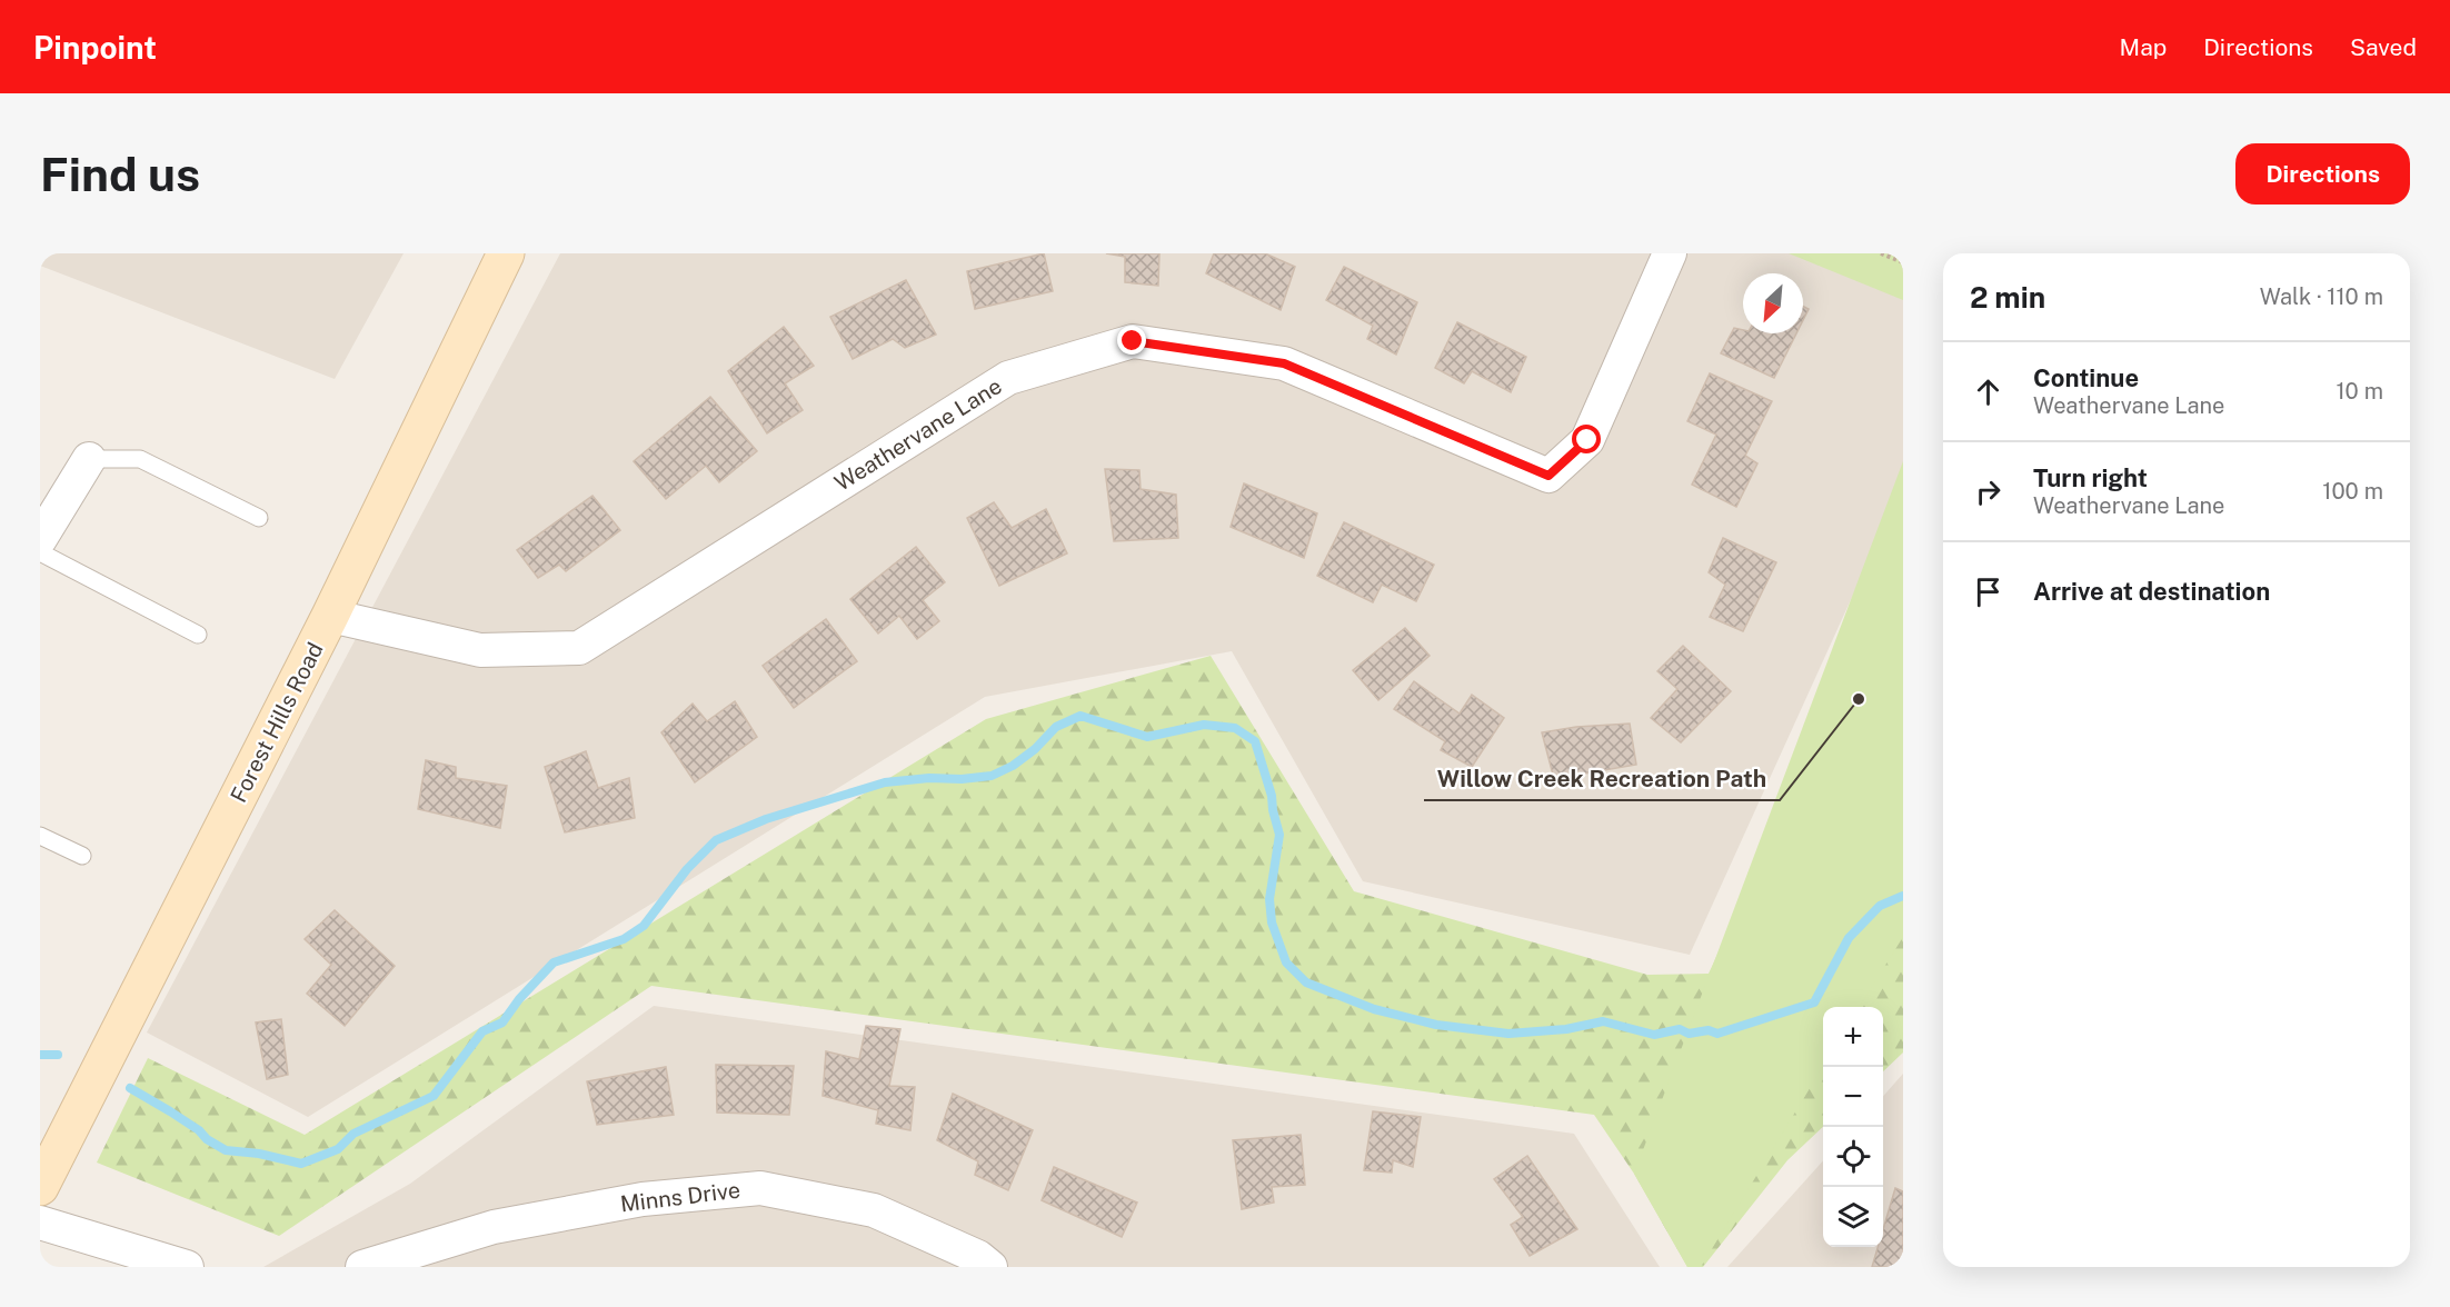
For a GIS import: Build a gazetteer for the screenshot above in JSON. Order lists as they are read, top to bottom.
{
  "streets": {
    "street": ["Weathervane Lane", "Forest Hills Road", "Minns Drive"]
  },
  "crossings": [
    ["Weathervane Lane", "Forest Hills Road"]
  ],
  "places": ["Willow Creek Recreation Path"],
  "north": "bottom left",
  "page": {
    "header": "Pinpoint",
    "nav": ["Map", "Directions", "Saved"],
    "buttons": "Directions",
    "title": "Find us",
    "heading": ["2 min", "Walk · 110 m"],
    "list": [
      ["Continue", "Weathervane Lane", "10 m"],
      ["Turn right", "Weathervane Lane", "100 m"],
      "Arrive at destination"
    ],
    "map_buttons": ["+", "−"]
  }
}
